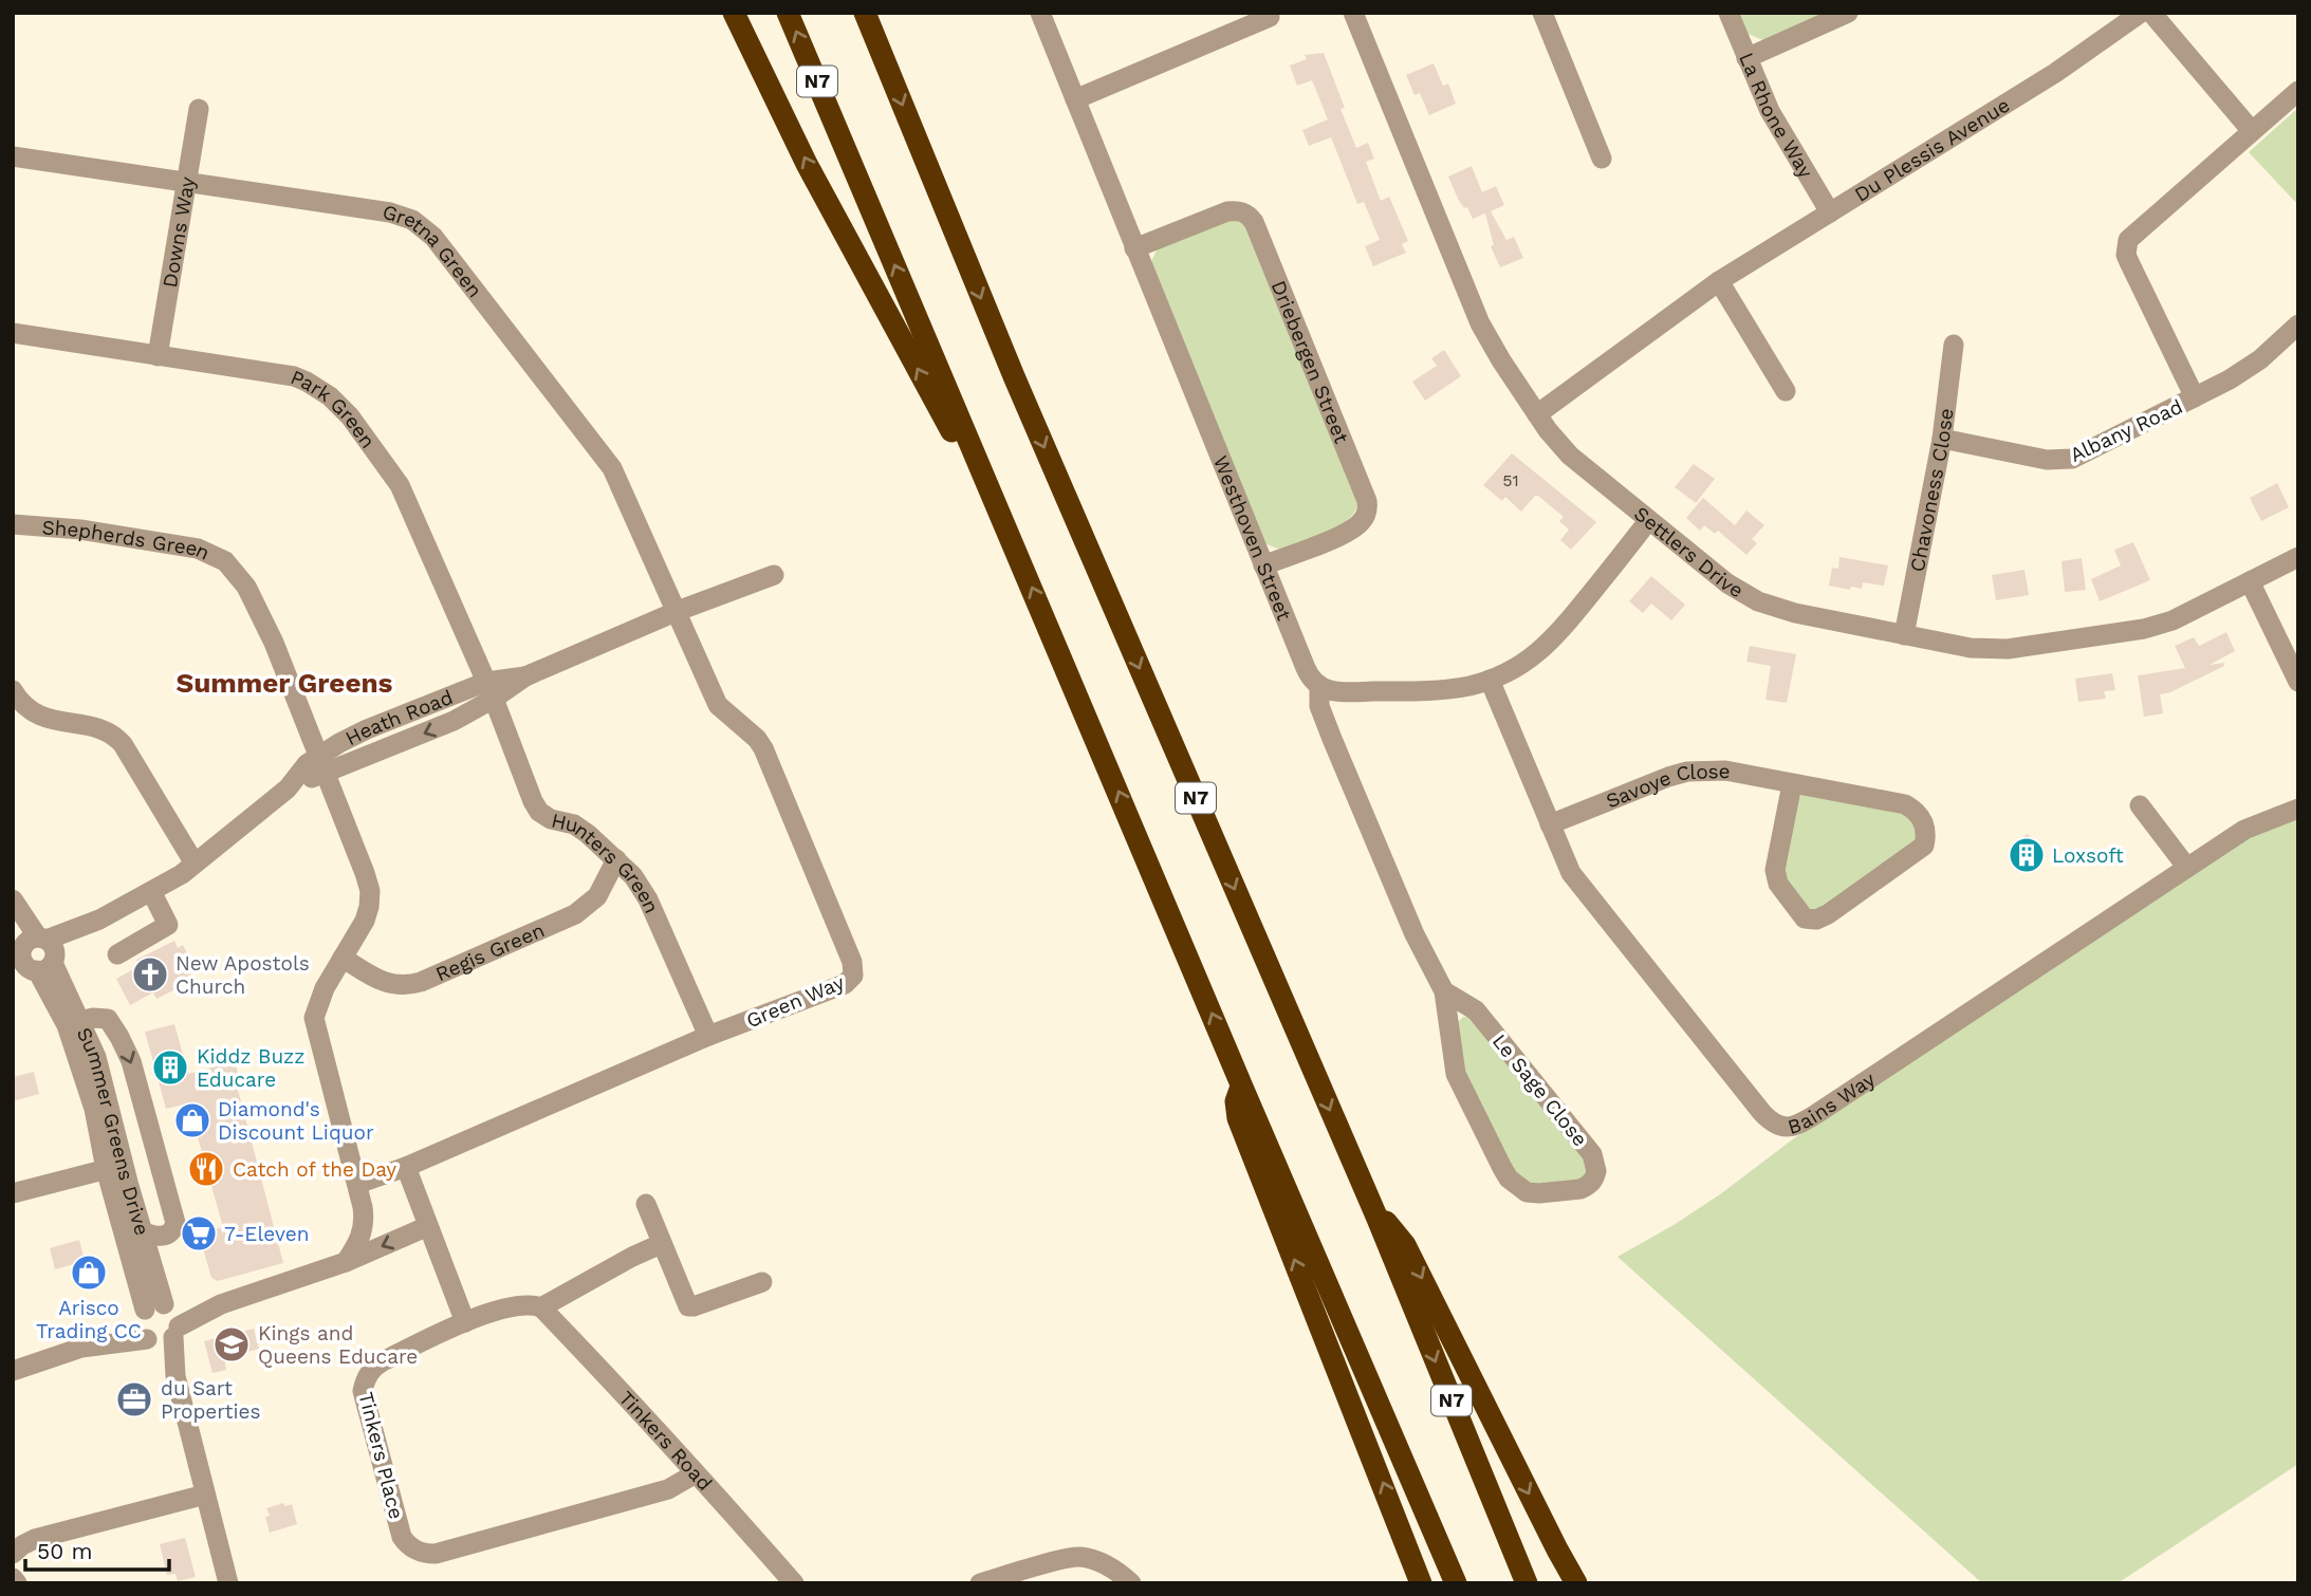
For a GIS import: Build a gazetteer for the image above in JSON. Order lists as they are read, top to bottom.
{
  "streets": {
    "highway": ["N7"],
    "street": [
      "La Rhone Way",
      "Du Plessis Avenue",
      "Downs Way",
      "Gretna Green",
      "Driebergen Street",
      "Park Green",
      "Albany Road",
      "Chavoness Close",
      "Westhoven Street",
      "Shepherds Green",
      "Settlers Drive",
      "Heath Road",
      "Savoye Close",
      "Hunters Green",
      "Regis Green",
      "Green Way",
      "Le Sage Close",
      "Bains Way",
      "Summer Greens Drive",
      "Tinkers Road",
      "Tinkers Place"
    ]
  },
  "crossings": [
    ["La Rhone Way", "Du Plessis Avenue"],
    ["Du Plessis Avenue", "Settlers Drive"],
    ["Downs Way", "Gretna Green"],
    ["Downs Way", "Park Green"],
    ["Gretna Green", "Heath Road"],
    ["Gretna Green", "Green Way"],
    ["Driebergen Street", "Westhoven Street"],
    ["Park Green", "Heath Road"],
    ["Park Green", "Hunters Green"],
    ["Albany Road", "Chavoness Close"],
    ["Chavoness Close", "Settlers Drive"],
    ["Westhoven Street", "Le Sage Close"],
    ["Shepherds Green", "Heath Road"],
    ["Shepherds Green", "Regis Green"],
    ["Shepherds Green", "Green Way"],
    ["Heath Road", "Hunters Green"],
    ["Heath Road", "Green Way"],
    ["Heath Road", "Summer Greens Drive"],
    ["Savoye Close", "Bains Way"],
    ["Hunters Green", "Regis Green"],
    ["Hunters Green", "Green Way"],
    ["Tinkers Road", "Tinkers Place"]
  ],
  "districts": ["Summer Greens"],
  "places": {
    "building": ["Loxsoft", "Kiddz Buzz Educare"],
    "church": ["New Apostols Church"],
    "shop": ["Diamond's Discount Liquor", "Arisco Trading CC"],
    "restaurant": ["Catch of the Day"],
    "supermarket": ["7-Eleven"],
    "school or university": ["Kings and Queens Educare"],
    "office": ["du Sart Properties"]
  },
  "house_numbers": ["51"],
  "scale_bar": "50 m"
}
